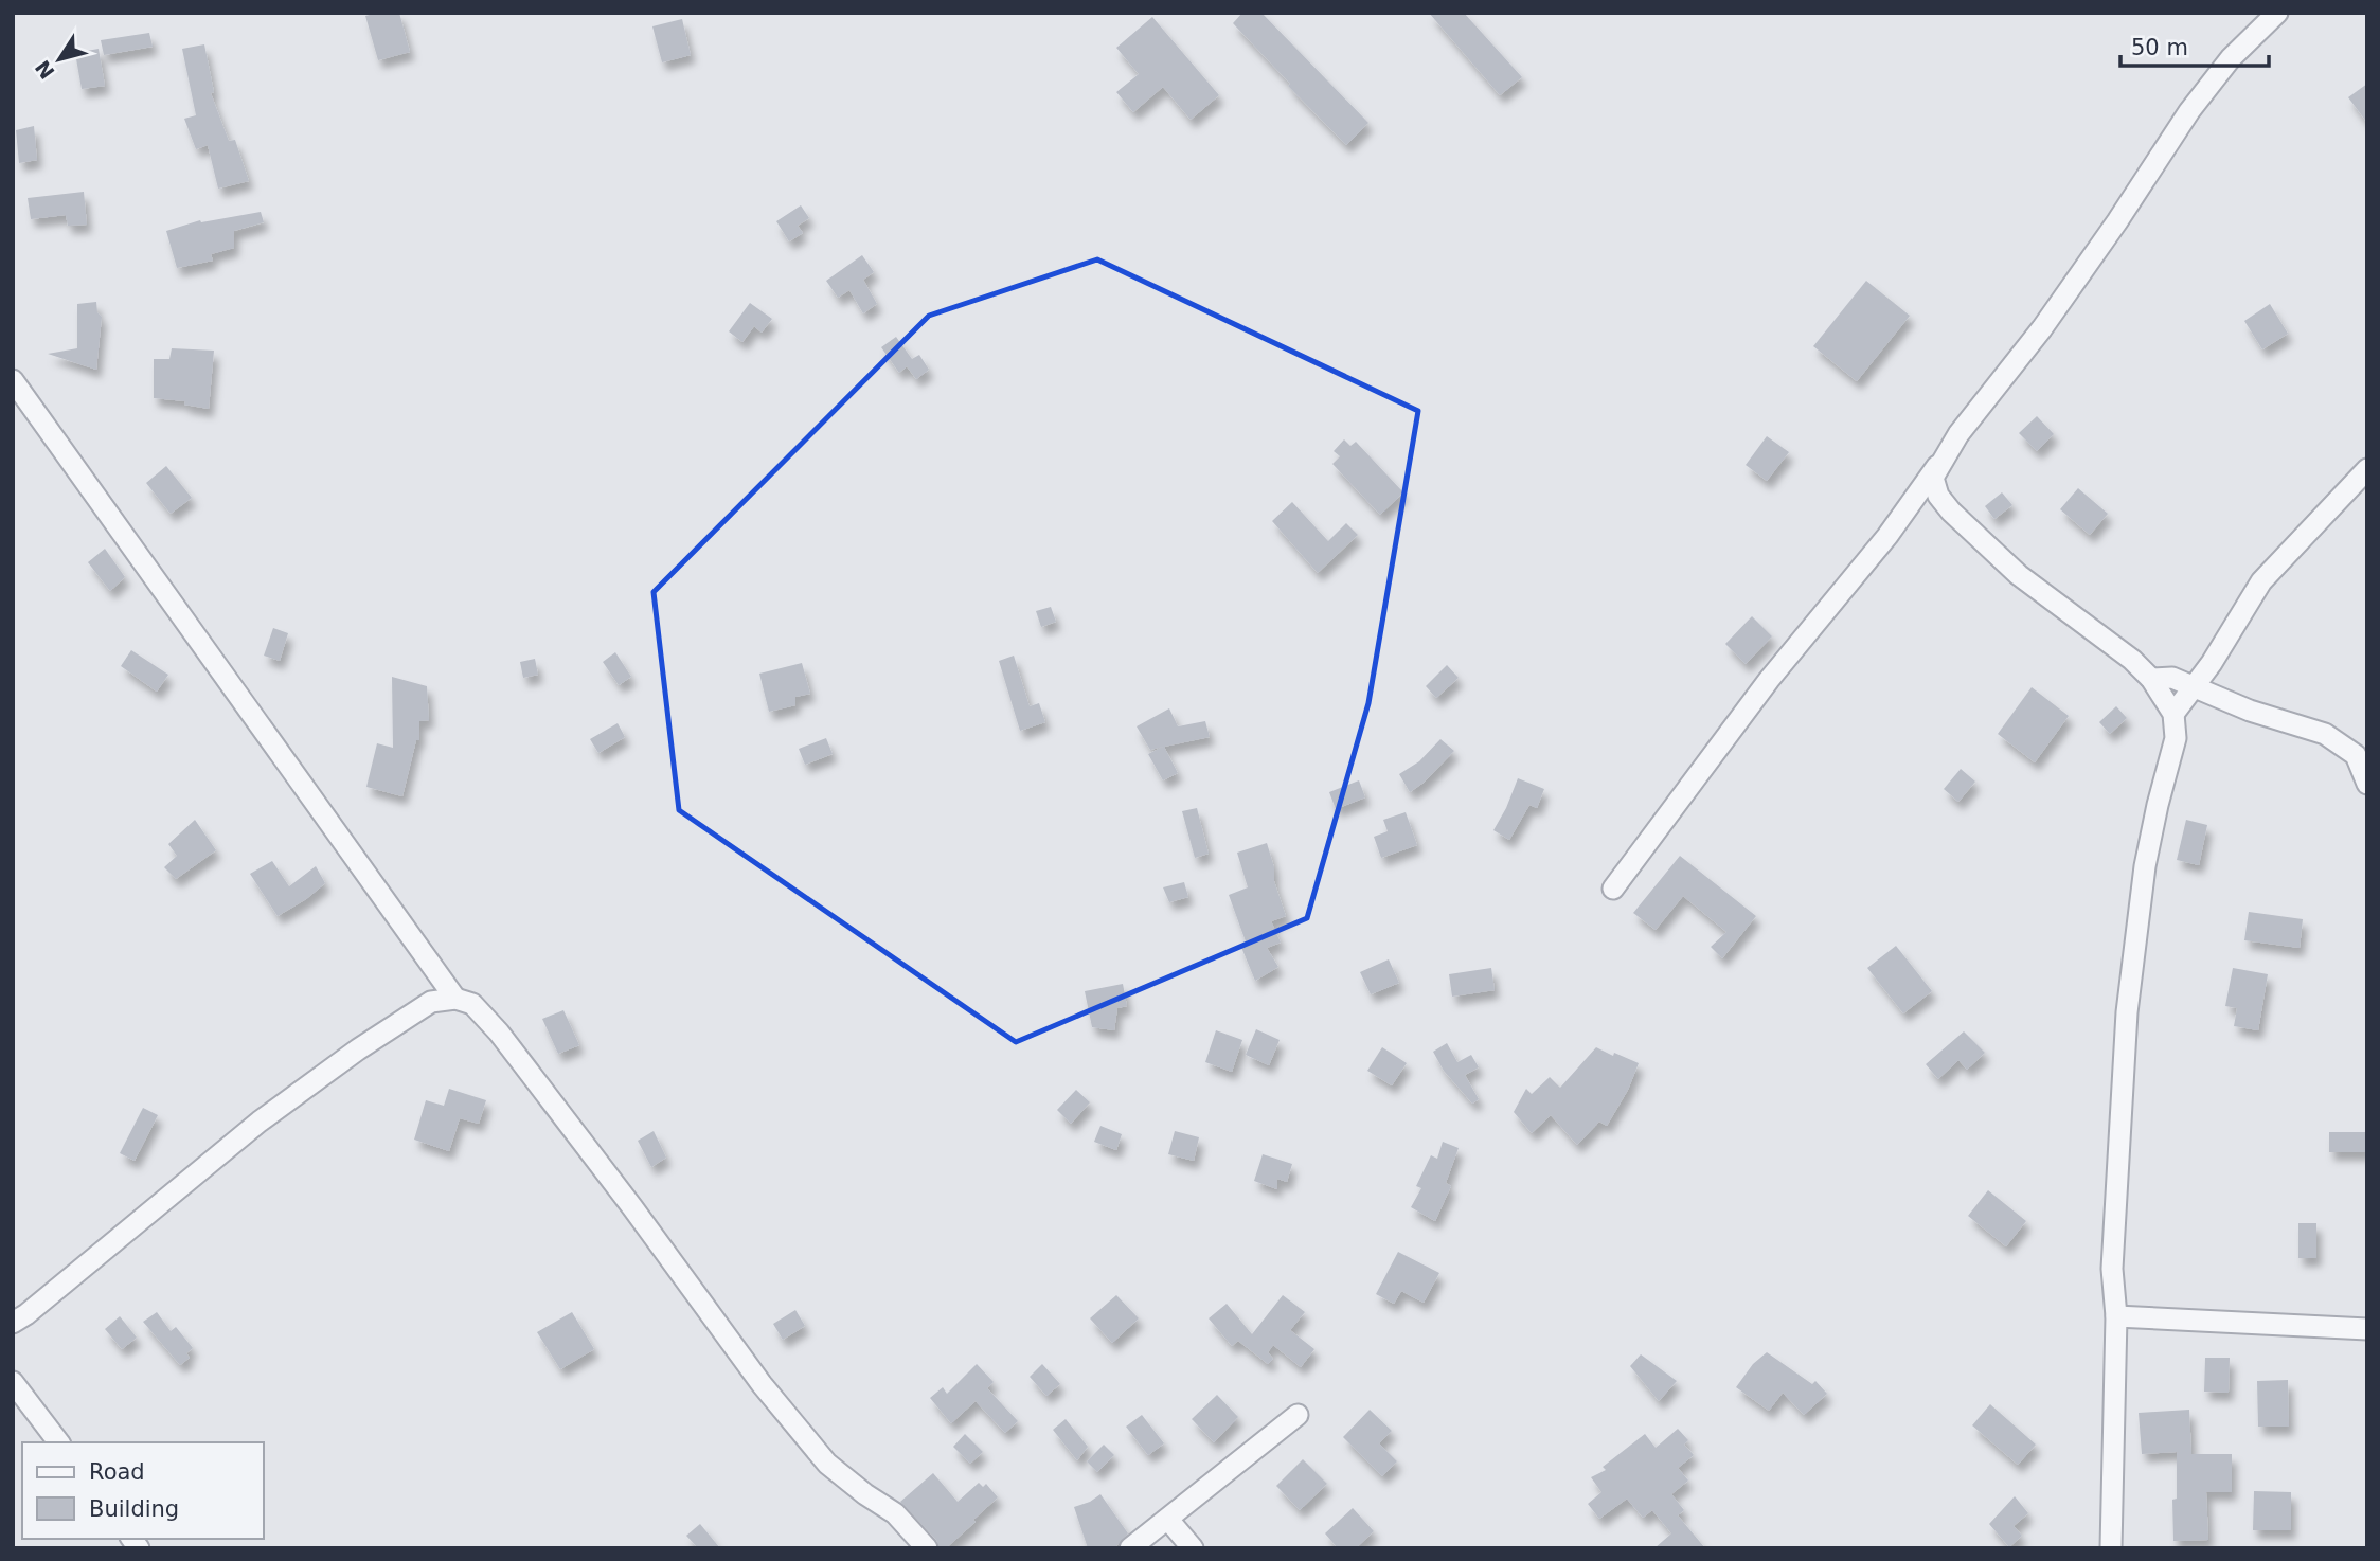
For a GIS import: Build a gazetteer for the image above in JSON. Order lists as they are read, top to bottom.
{
  "legend": ["Road", "Building"],
  "scale_bar": "50 m",
  "north": "bottom left"
}
